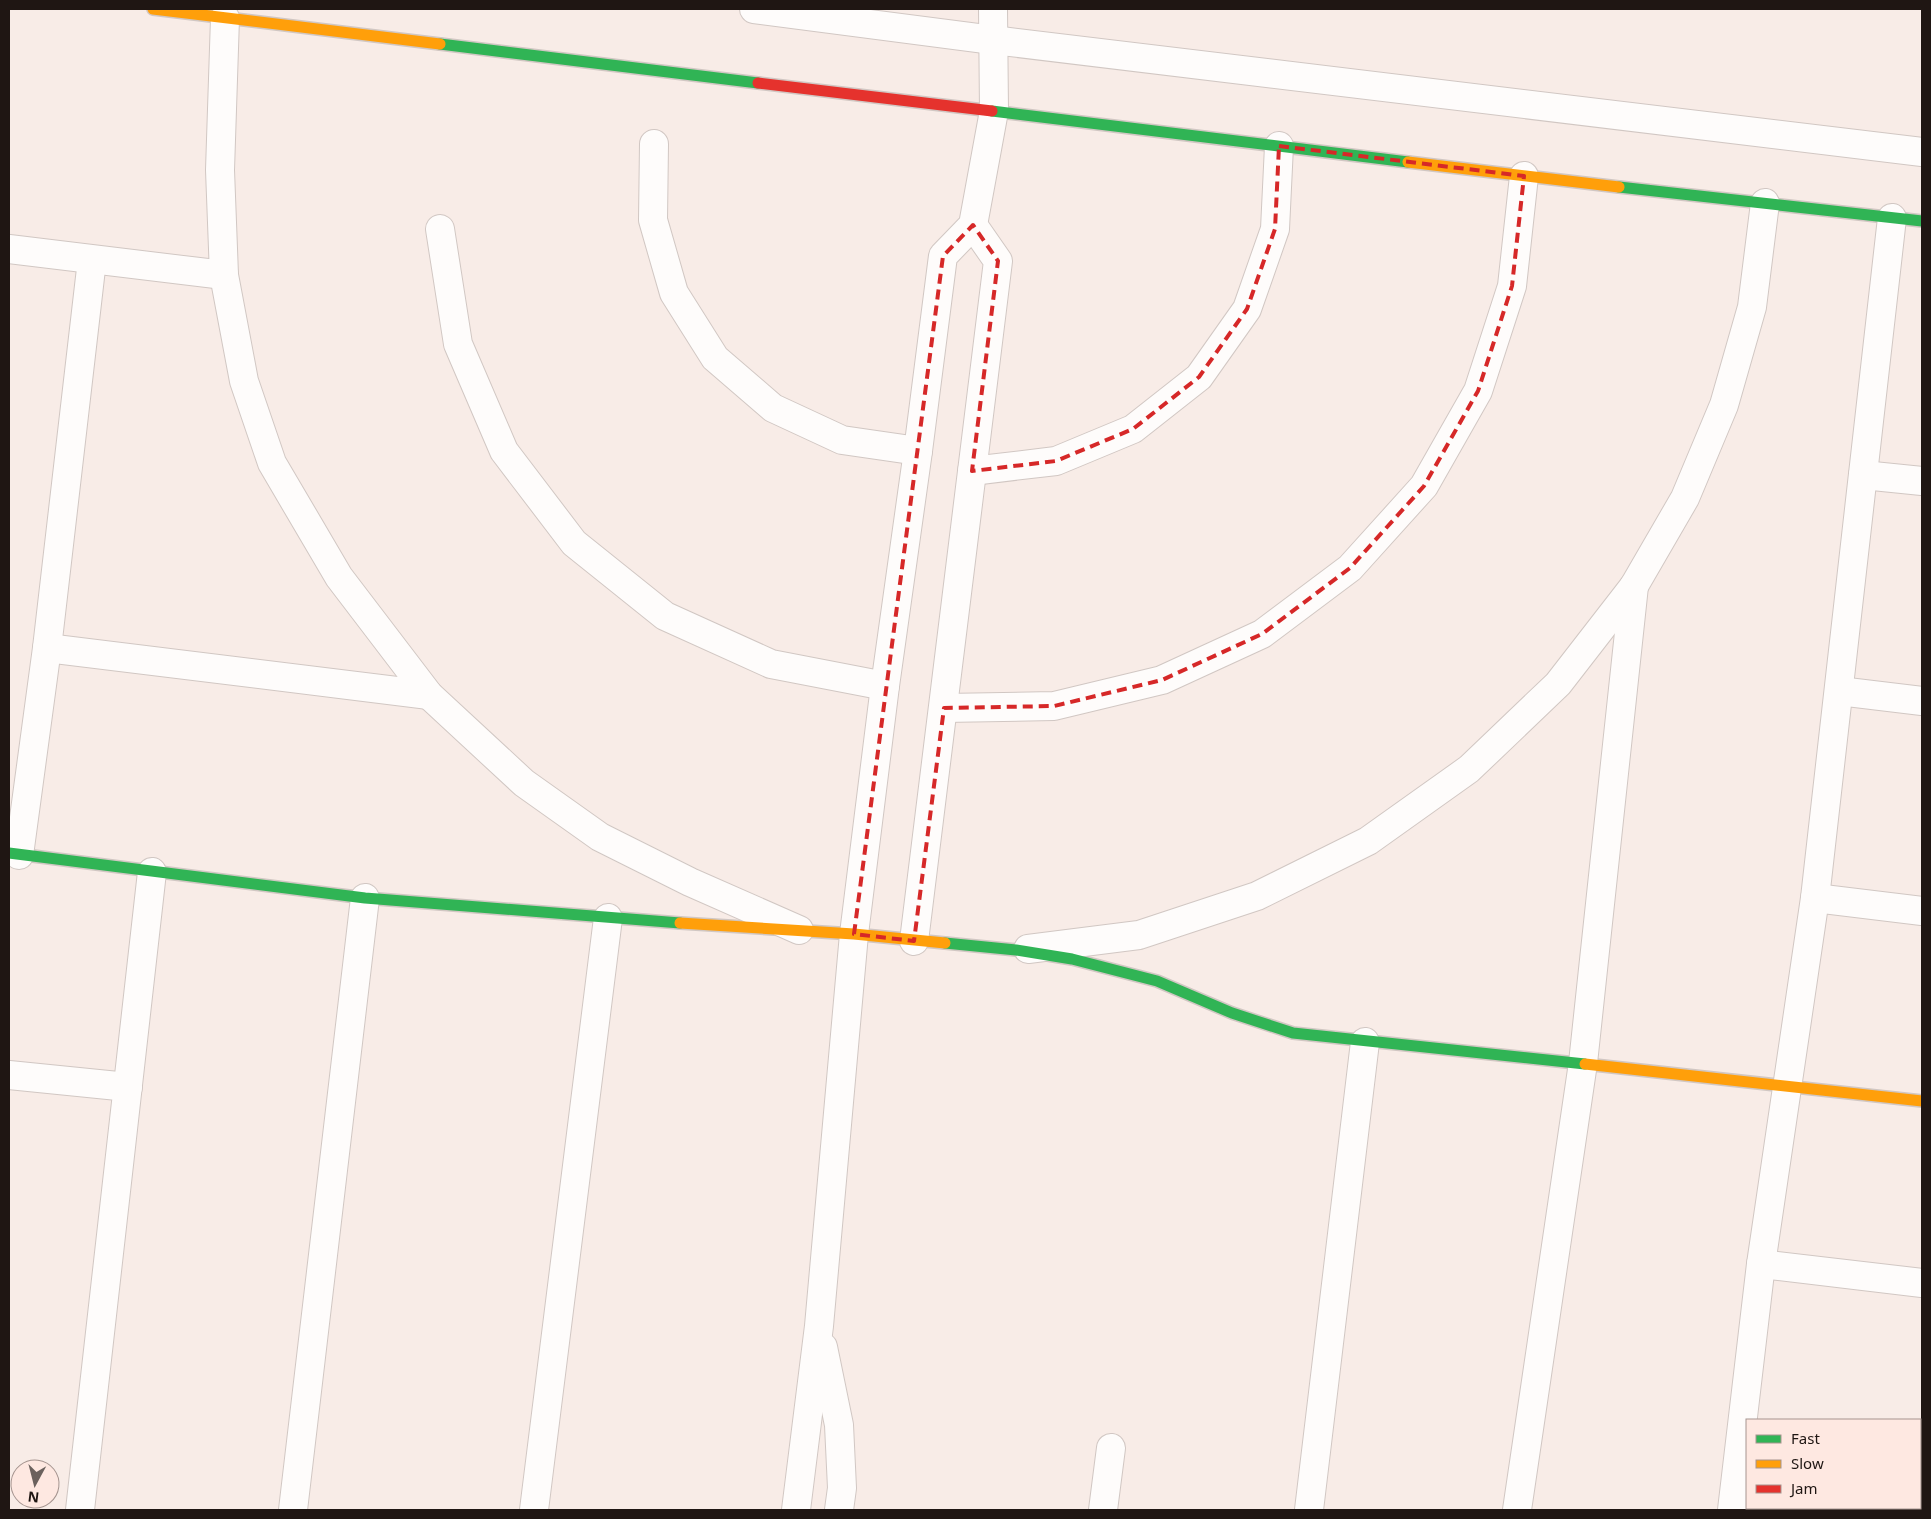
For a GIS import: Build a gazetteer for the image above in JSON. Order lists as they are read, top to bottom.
{
  "legend": ["Fast", "Slow", "Jam"],
  "north": "bottom"
}
